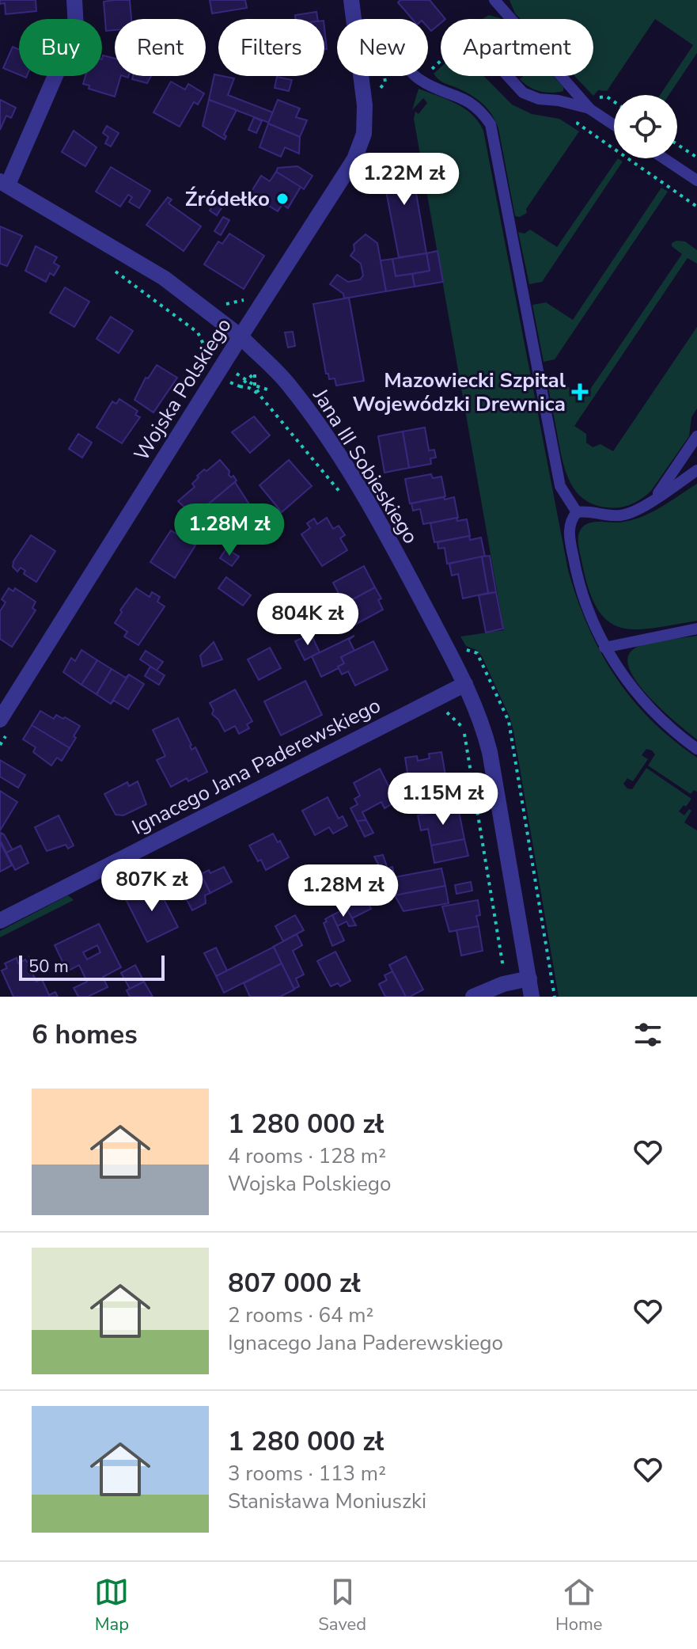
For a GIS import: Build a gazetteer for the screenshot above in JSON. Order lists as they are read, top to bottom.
{
  "streets": {
    "street": ["Wojska Polskiego", "Jana III Sobieskiego", "Ignacego Jana Paderewskiego"]
  },
  "crossings": [
    ["Wojska Polskiego", "Jana III Sobieskiego"],
    ["Jana III Sobieskiego", "Ignacego Jana Paderewskiego"]
  ],
  "places": {
    "other": ["Źródełko"],
    "health": ["Mazowiecki Szpital Wojewódzki Drewnica"]
  },
  "scale_bar": "50 m",
  "page": {
    "chip": [
      "Buy",
      "Rent",
      "Filters",
      "New",
      "Apartment"
    ],
    "price": [
      "1.22M zł",
      "1.28M zł",
      "804K zł",
      "1.15M zł",
      "807K zł",
      "1.28M zł"
    ],
    "scale": "50 m",
    "heading": "6 homes",
    "list": [
      {
        "name": "1 280 000 zł",
        "note": "4 rooms · 128 m² · Wojska Polskiego"
      },
      {
        "name": "807 000 zł",
        "note": "2 rooms · 64 m² · Ignacego Jana Paderewskiego"
      },
      {
        "name": "1 280 000 zł",
        "note": "3 rooms · 113 m² · Stanisława Moniuszki"
      }
    ],
    "tabs": ["Map", "Saved", "Home"]
  }
}
